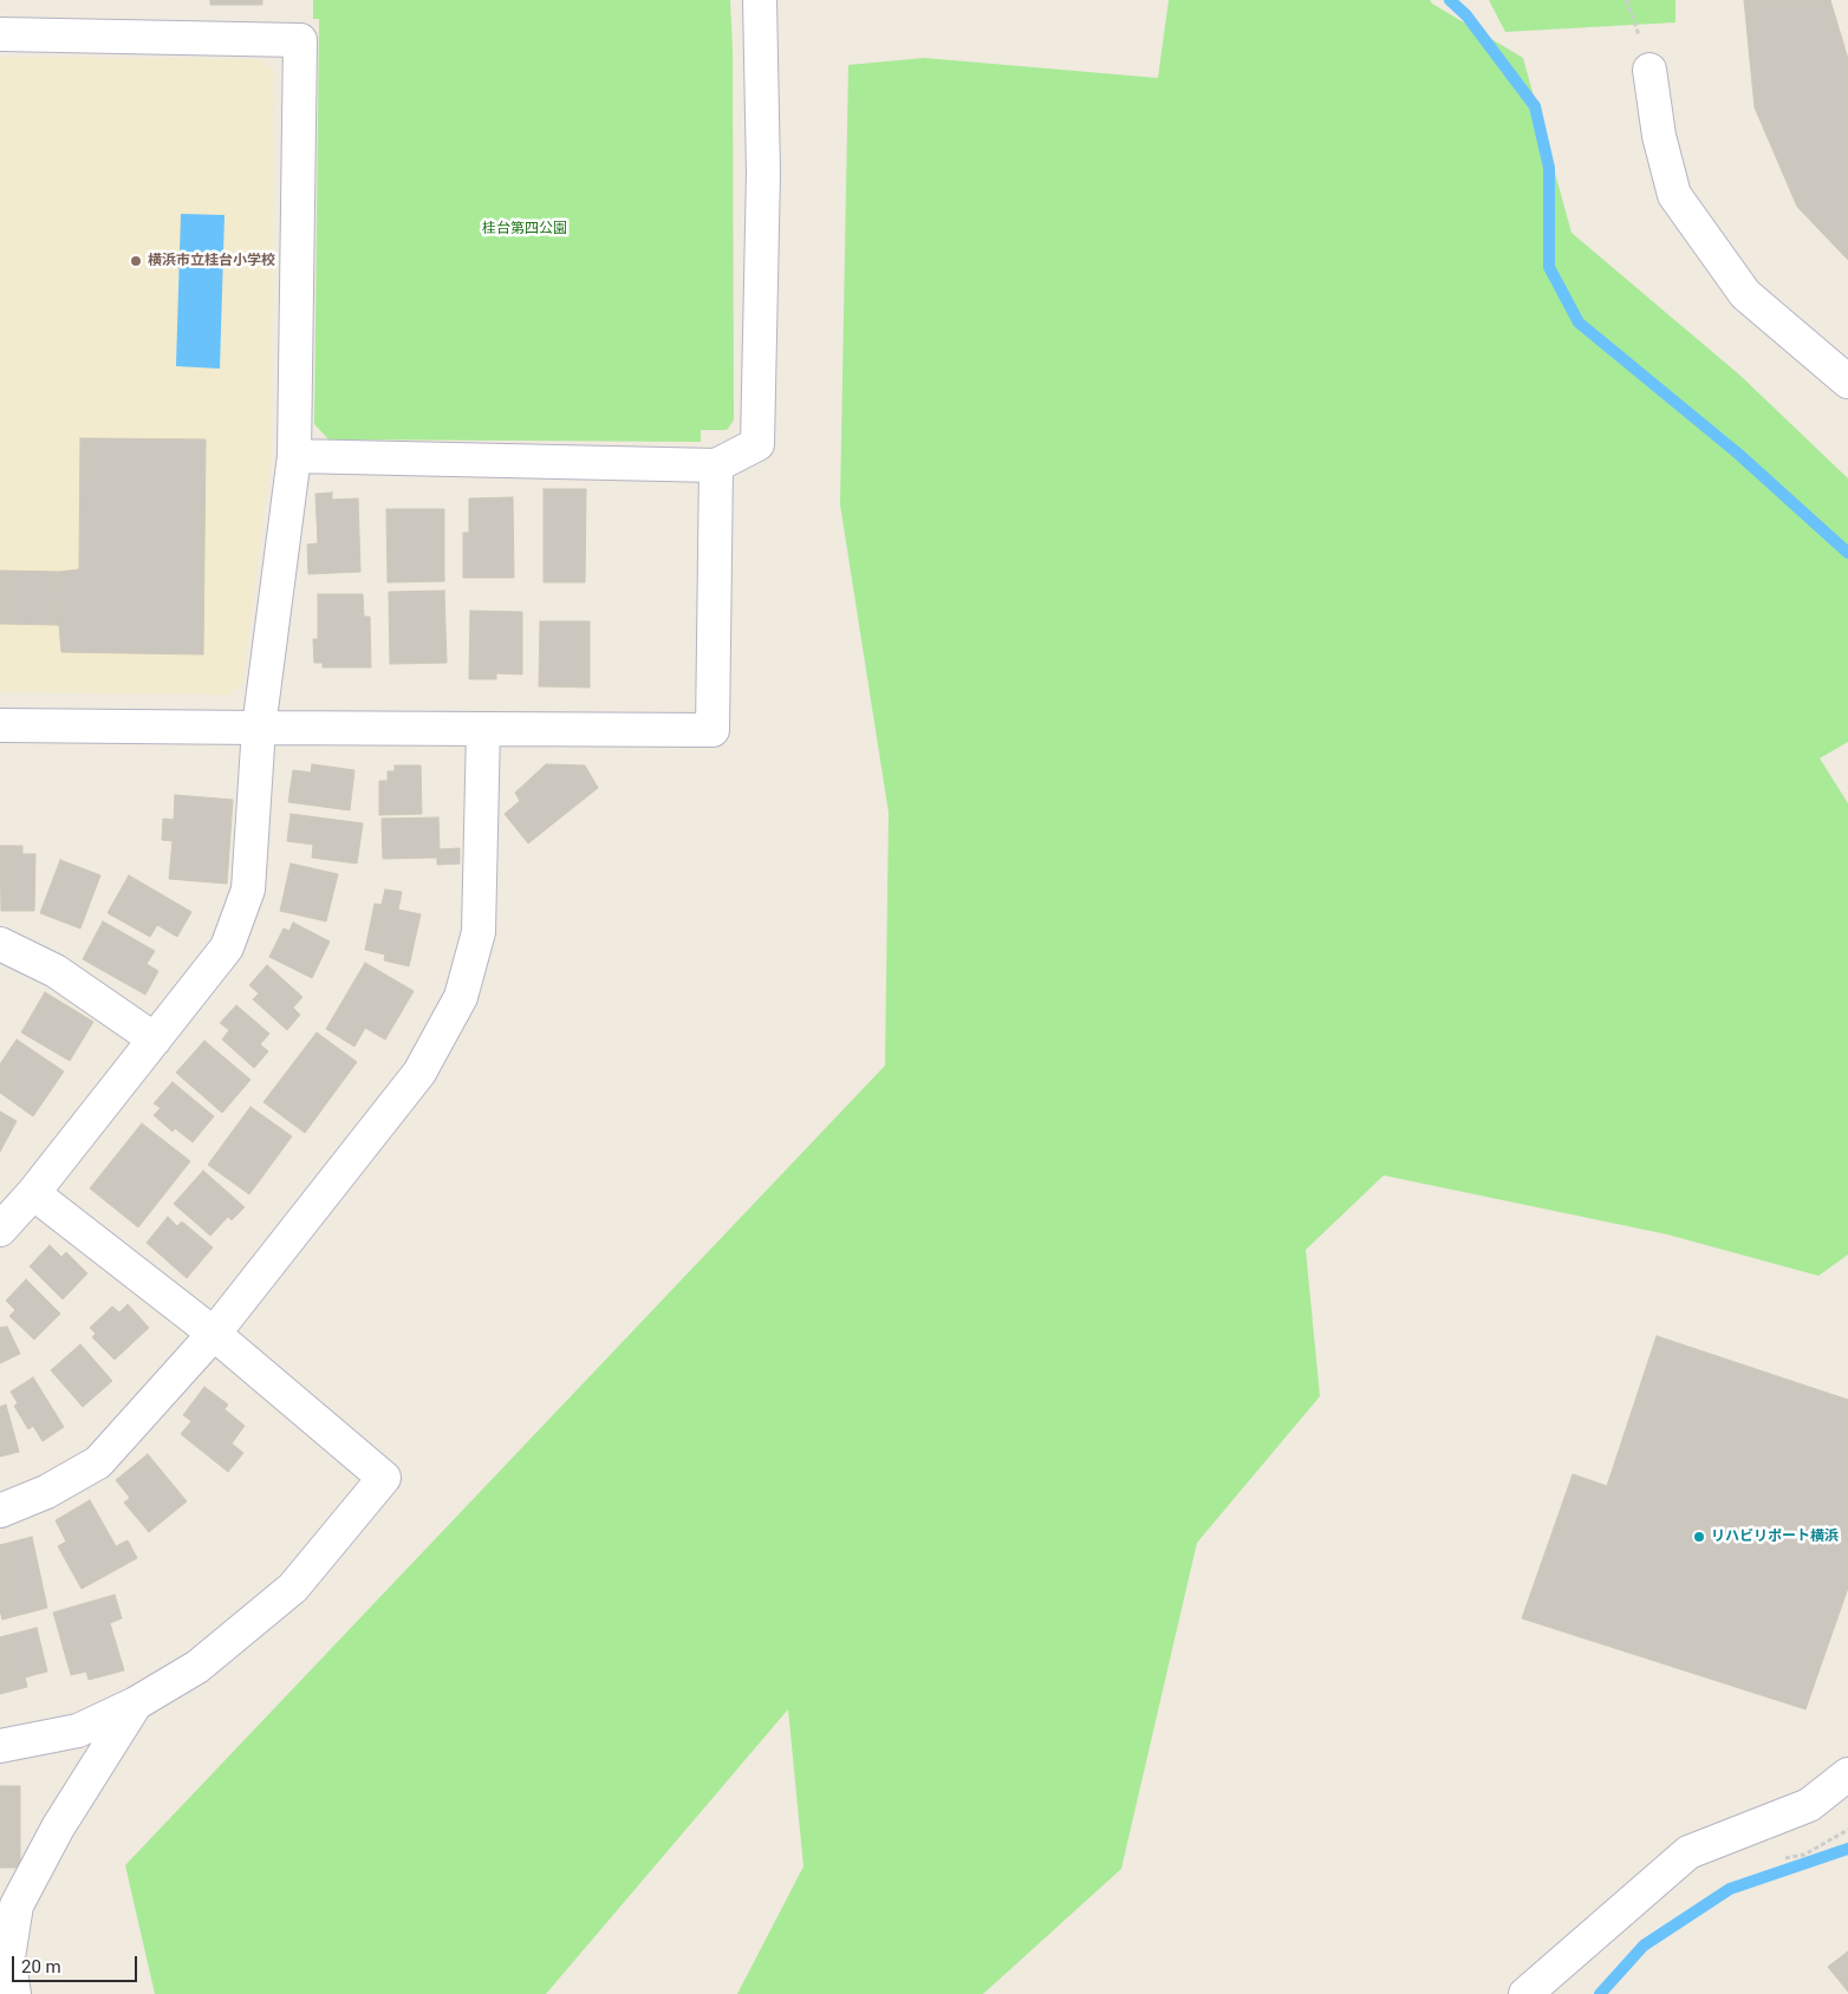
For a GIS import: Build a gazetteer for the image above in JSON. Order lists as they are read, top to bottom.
{
  "parks": ["桂台第四公園"],
  "places": ["横浜市立桂台小学校", "リハビリポート横浜"],
  "scale_bar": "20 m"
}
